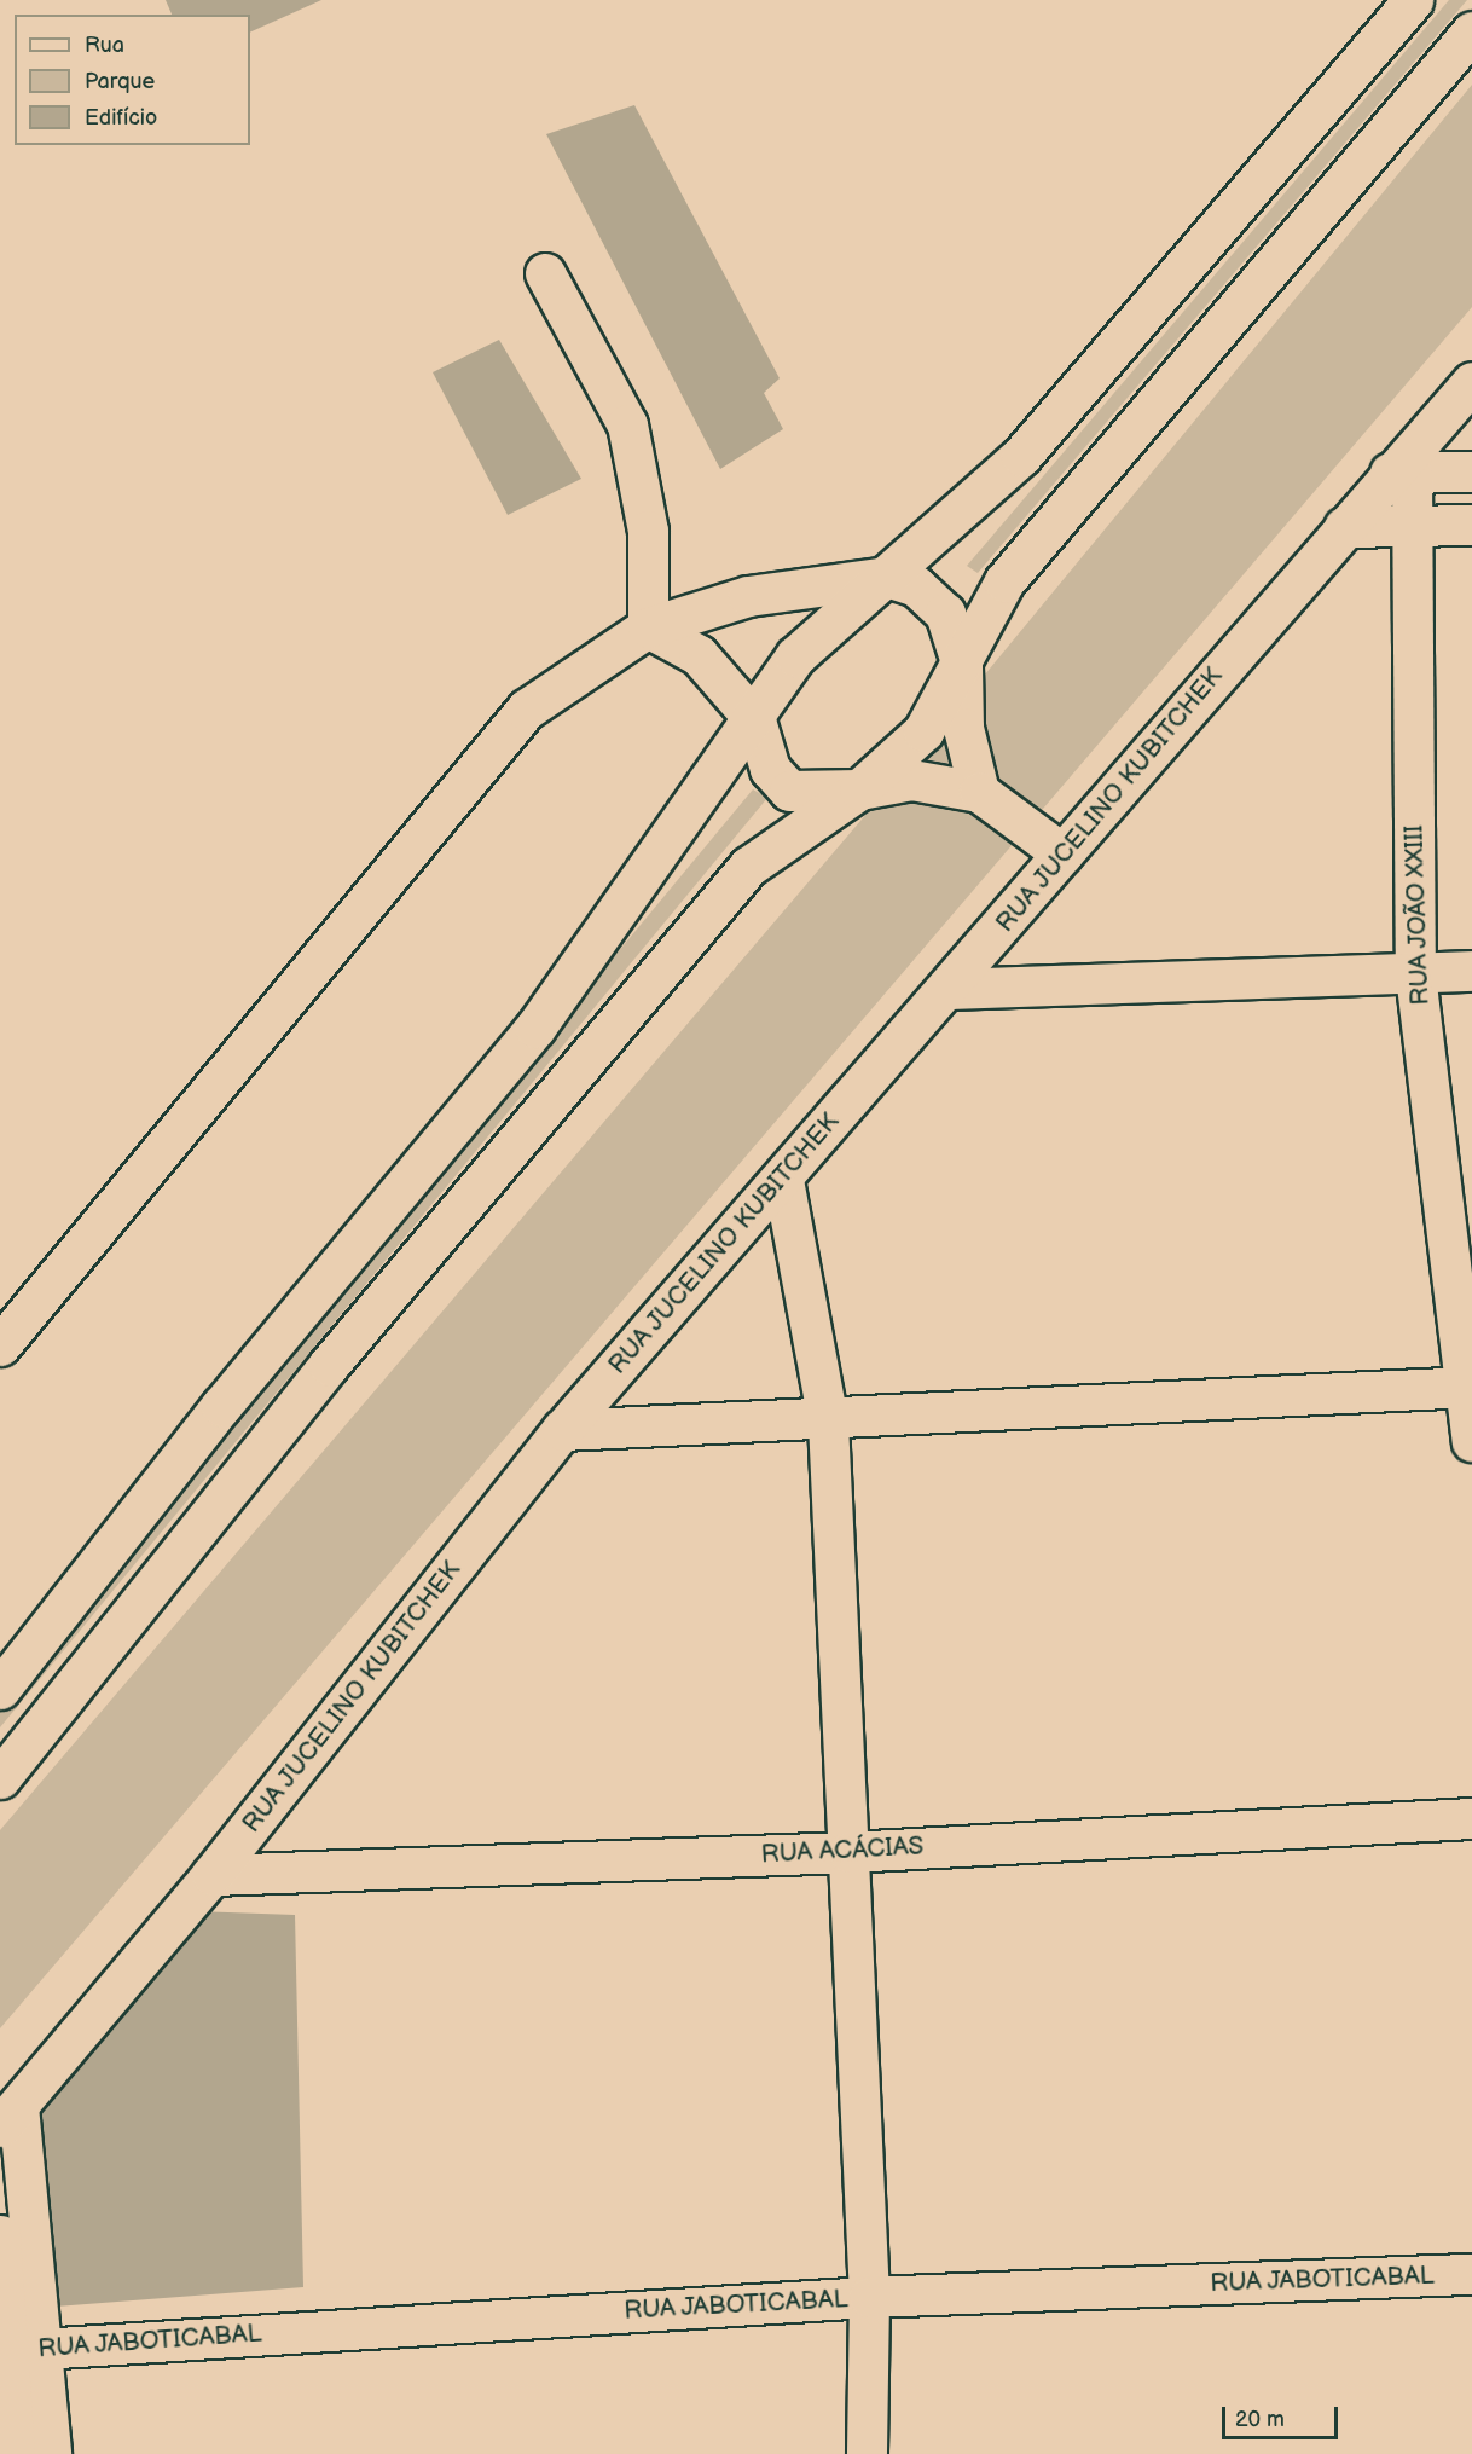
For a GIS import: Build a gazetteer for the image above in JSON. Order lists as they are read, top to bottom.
{
  "streets": {
    "street": [
      "RUA JUCELINO KUBITCHEK",
      "RUA JOÃO XXIII",
      "RUA ACÁCIAS",
      "RUA JABOTICABAL"
    ]
  },
  "crossings": [
    ["RUA JUCELINO KUBITCHEK", "RUA JOÃO XXIII"],
    ["RUA JUCELINO KUBITCHEK", "RUA ACÁCIAS"]
  ],
  "legend": ["Rua", "Parque", "Edifício"],
  "scale_bar": "20 m"
}
